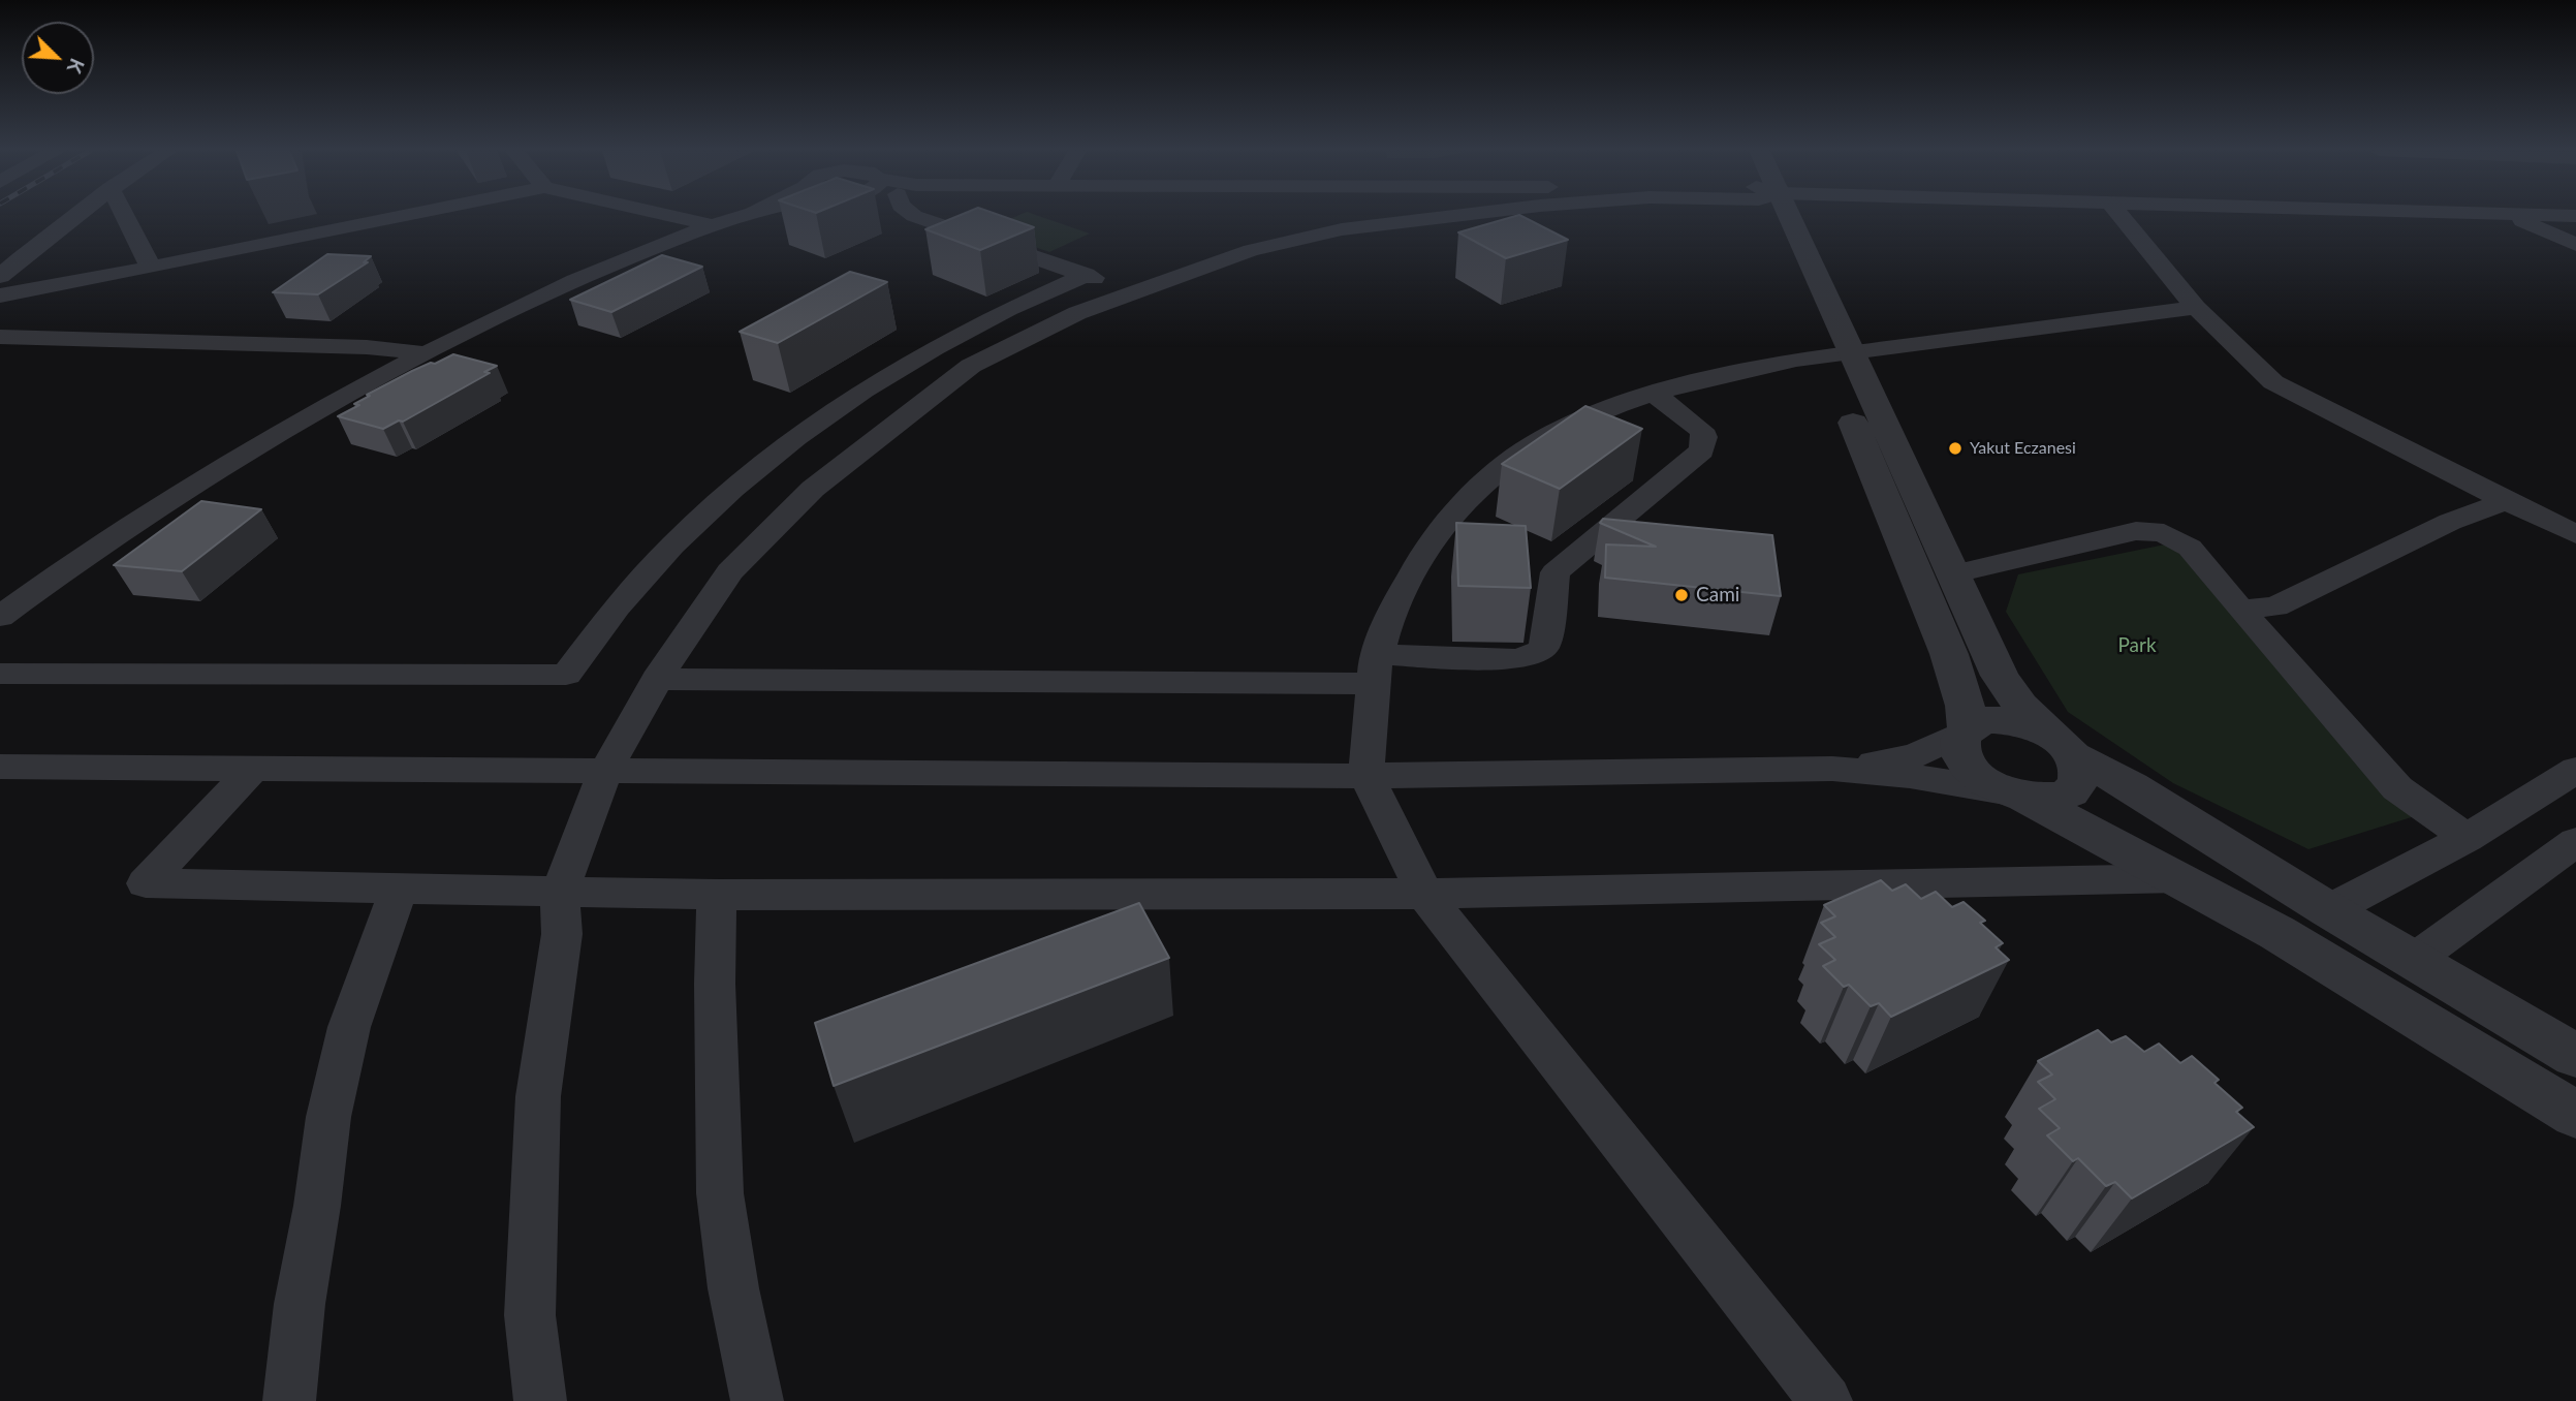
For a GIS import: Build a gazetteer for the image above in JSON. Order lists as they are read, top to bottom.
{
  "parks": ["Park"],
  "places": ["Yakut Eczanesi", "Cami"],
  "north": "bottom right"
}
